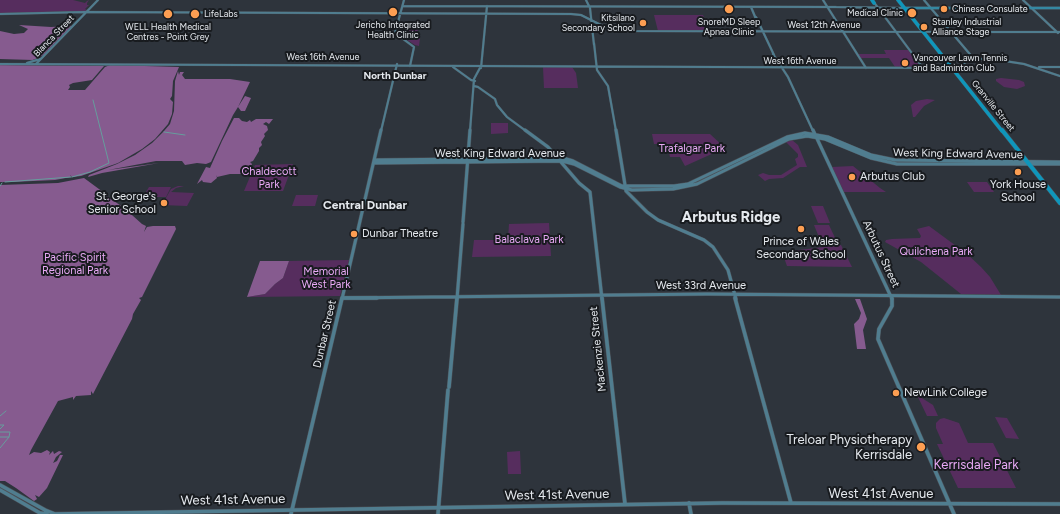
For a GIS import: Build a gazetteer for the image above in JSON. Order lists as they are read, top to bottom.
{
  "streets": {
    "highway": ["Granville Street"],
    "main road": [
      "West 12th Avenue",
      "Blanca Street",
      "West 16th Avenue",
      "West King Edward Avenue",
      "Arbutus Street",
      "West 33rd Avenue",
      "Dunbar Street",
      "Mackenzie Street",
      "West 41st Avenue"
    ]
  },
  "crossings": [
    ["West 12th Avenue", "Granville Street"],
    ["West 12th Avenue", "Arbutus Street"],
    ["Blanca Street", "West 16th Avenue"],
    ["West 16th Avenue", "Granville Street"],
    ["West 16th Avenue", "Arbutus Street"],
    ["West 16th Avenue", "Dunbar Street"],
    ["Granville Street", "West King Edward Avenue"],
    ["West King Edward Avenue", "Arbutus Street"],
    ["West King Edward Avenue", "Dunbar Street"],
    ["West King Edward Avenue", "Mackenzie Street"],
    ["Arbutus Street", "West 33rd Avenue"],
    ["Arbutus Street", "West 41st Avenue"],
    ["West 33rd Avenue", "Dunbar Street"],
    ["West 33rd Avenue", "Mackenzie Street"],
    ["Dunbar Street", "West 41st Avenue"],
    ["Mackenzie Street", "West 41st Avenue"]
  ],
  "districts": ["North Dunbar", "Central Dunbar", "Arbutus Ridge"],
  "parks": [
    "Trafalgar Park",
    "Chaldecott Park",
    "Balaclava Park",
    "Quilchena Park",
    "Pacific Spirit Regional Park",
    "Memorial West Park",
    "Kerrisdale Park"
  ],
  "places": [
    "SnoreMD Sleep Apnea Clinic",
    "Chinese Consulate",
    "Jericho Integrated Health Clinic",
    "Medical Clinic",
    "WELL Health Medical Centres - Point Grey",
    "LifeLabs",
    "Kitsilano Secondary School",
    "Stanley Industrial Alliance Stage",
    "Vancouver Lawn Tennis and Badminton Club",
    "York House School",
    "Arbutus Club",
    "St. George's Senior School",
    "Prince of Wales Secondary School",
    "Dunbar Theatre",
    "NewLink College",
    "Treloar Physiotherapy Kerrisdale"
  ]
}
